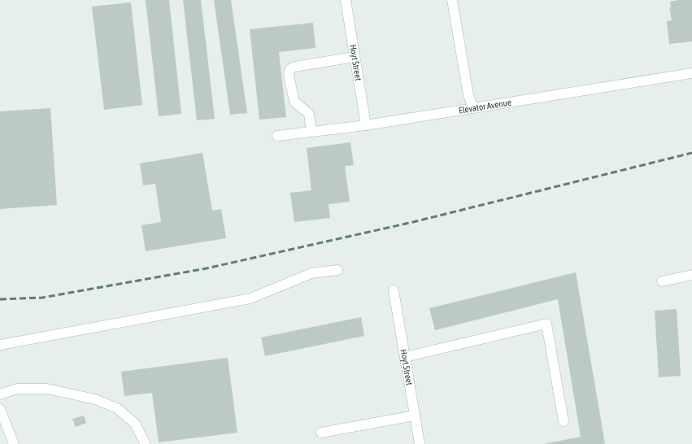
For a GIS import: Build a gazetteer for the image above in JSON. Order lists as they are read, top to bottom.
{
  "streets": {
    "street": ["Hoyt Street", "Elevator Avenue"]
  },
  "crossings": [
    ["Hoyt Street", "Elevator Avenue"]
  ]
}
